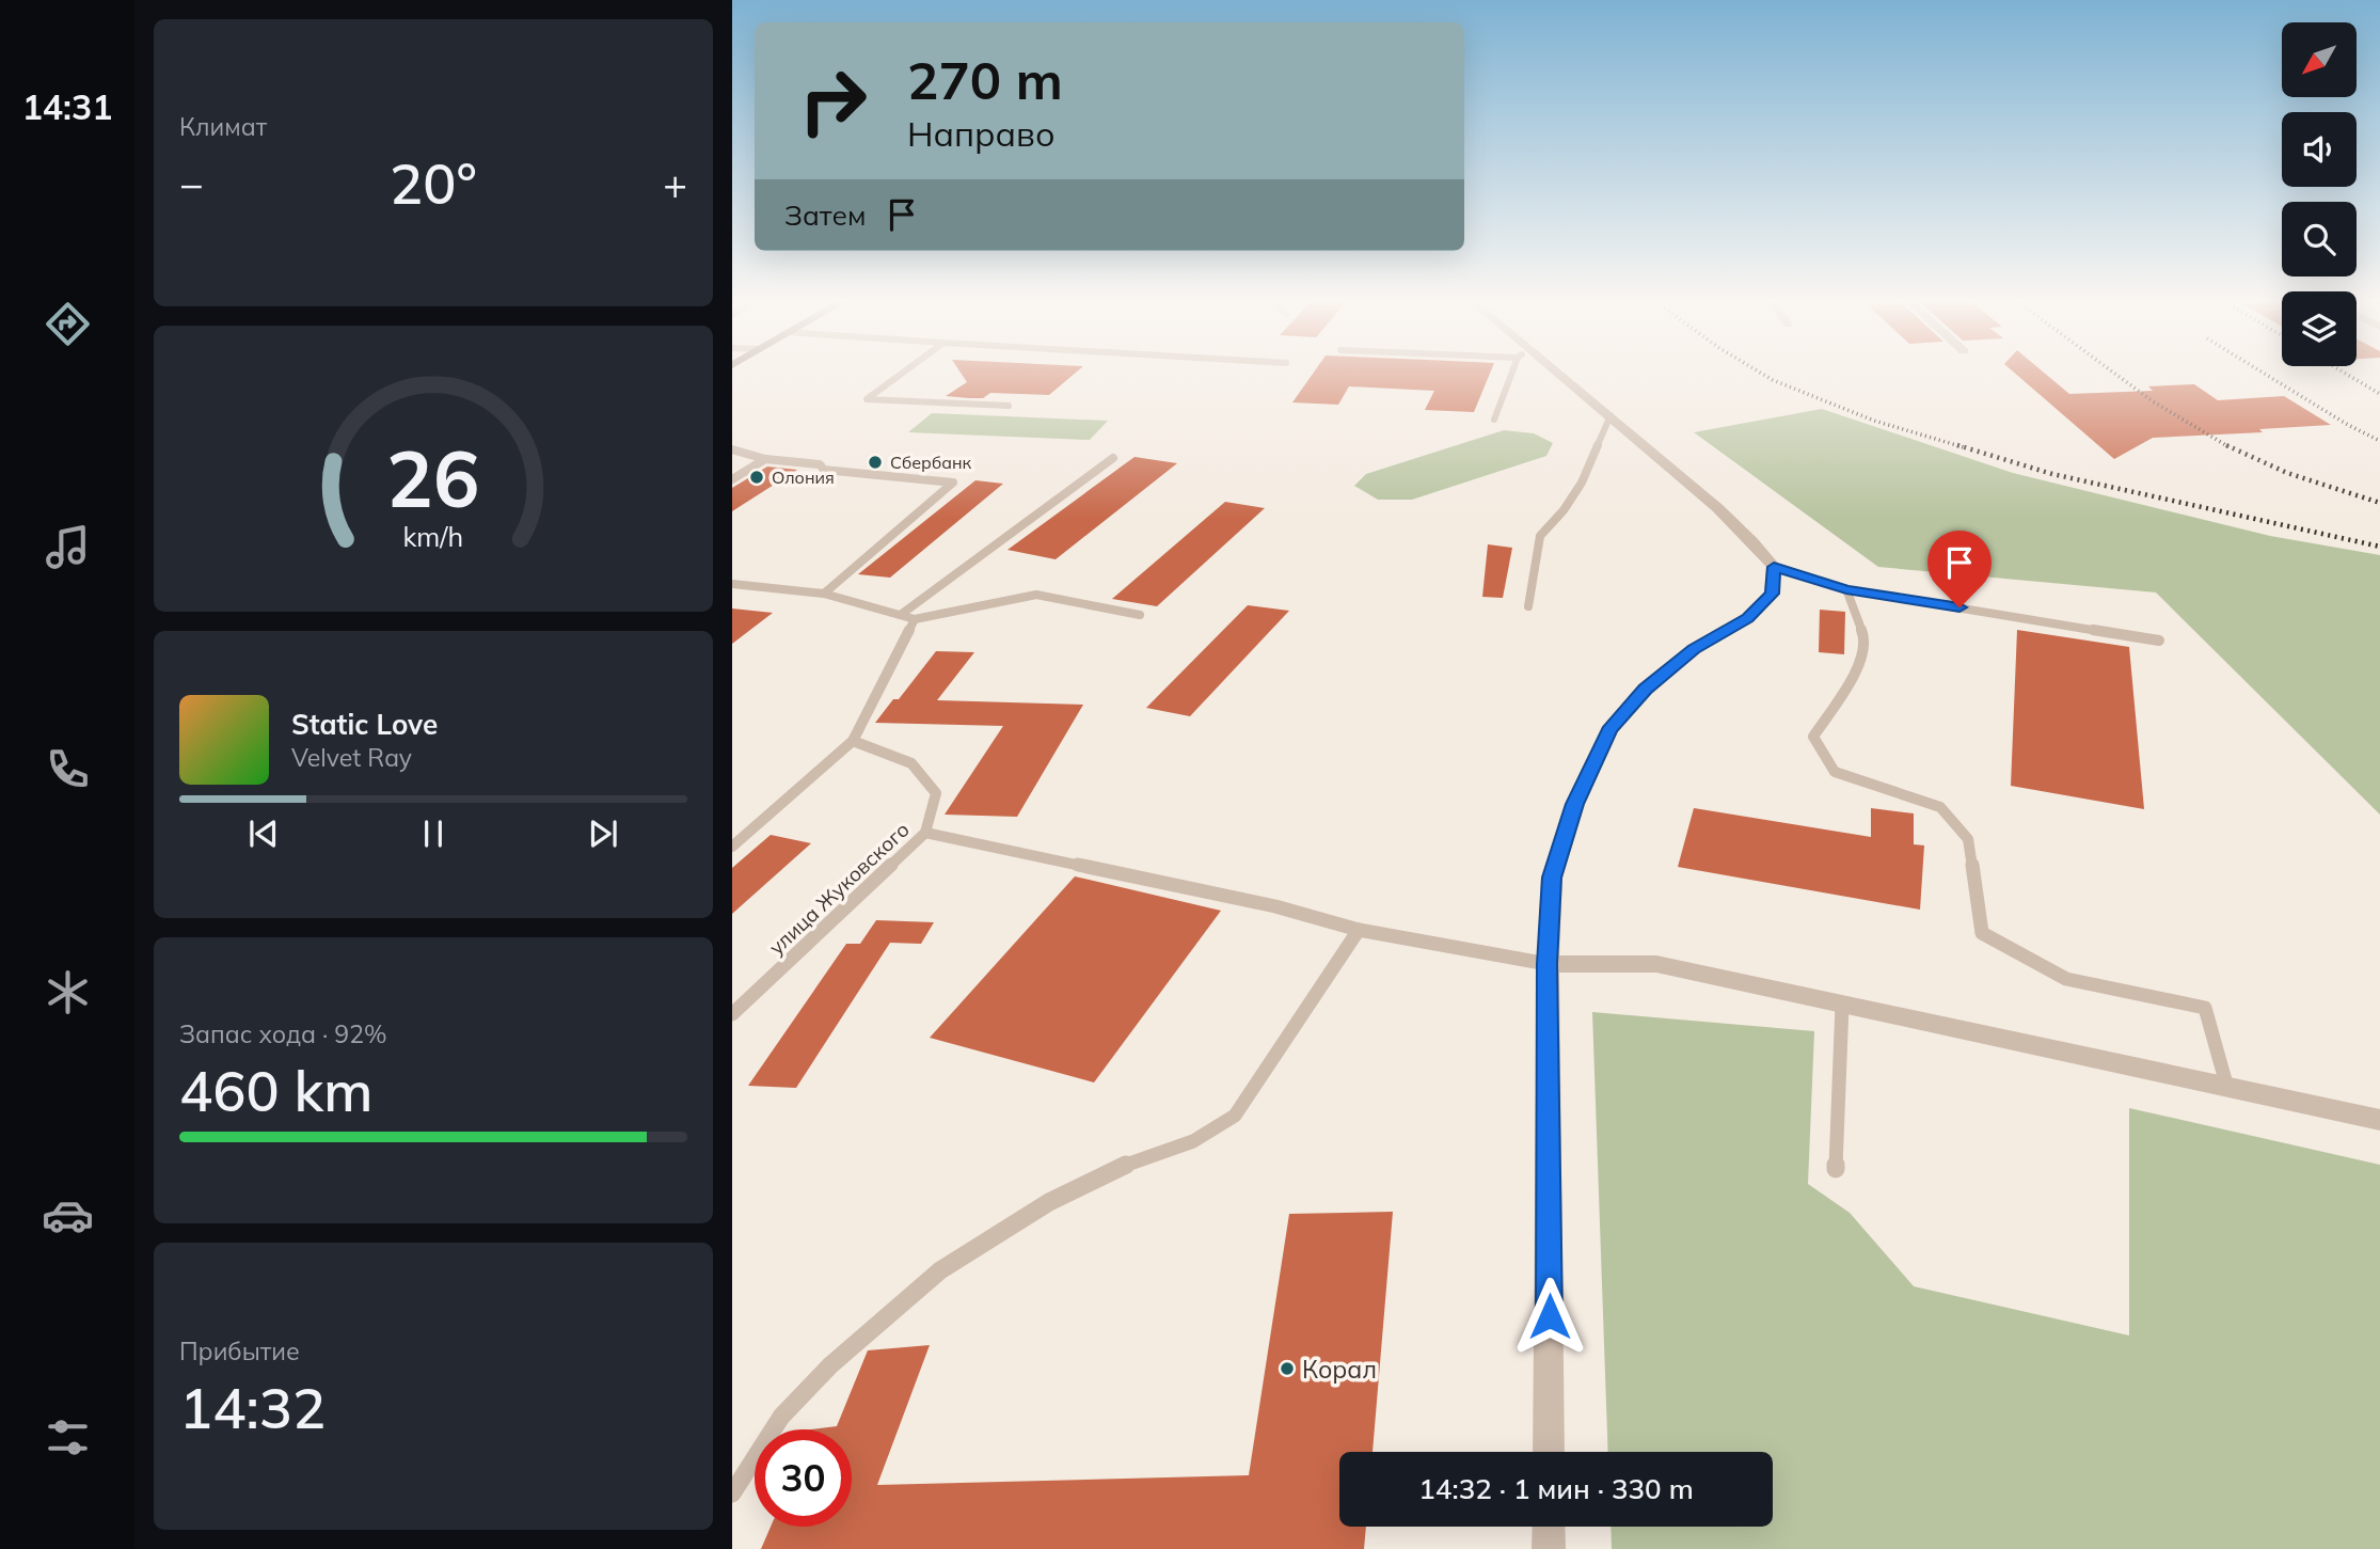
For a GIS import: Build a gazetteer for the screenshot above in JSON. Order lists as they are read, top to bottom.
{
  "streets": {
    "lane": ["улица Жуковского"]
  },
  "places": ["Сбербанк", "Олония", "Корал"],
  "north": "bottom left",
  "page": {
    "tabs": "14:31",
    "tile": [
      "Климат",
      ["Запас хода · 92%", "460 km"],
      ["Прибытие", "14:32"]
    ],
    "turn": ["270 m", "Направо"],
    "heat": ["−", "20°", "+"],
    "then": "Затем",
    "song": ["Static Love", "Velvet Ray"],
    "limit": "30",
    "trip": "14:32 · 1 мин · 330 m",
    "gauge": ["26", "km/h"]
  }
}
